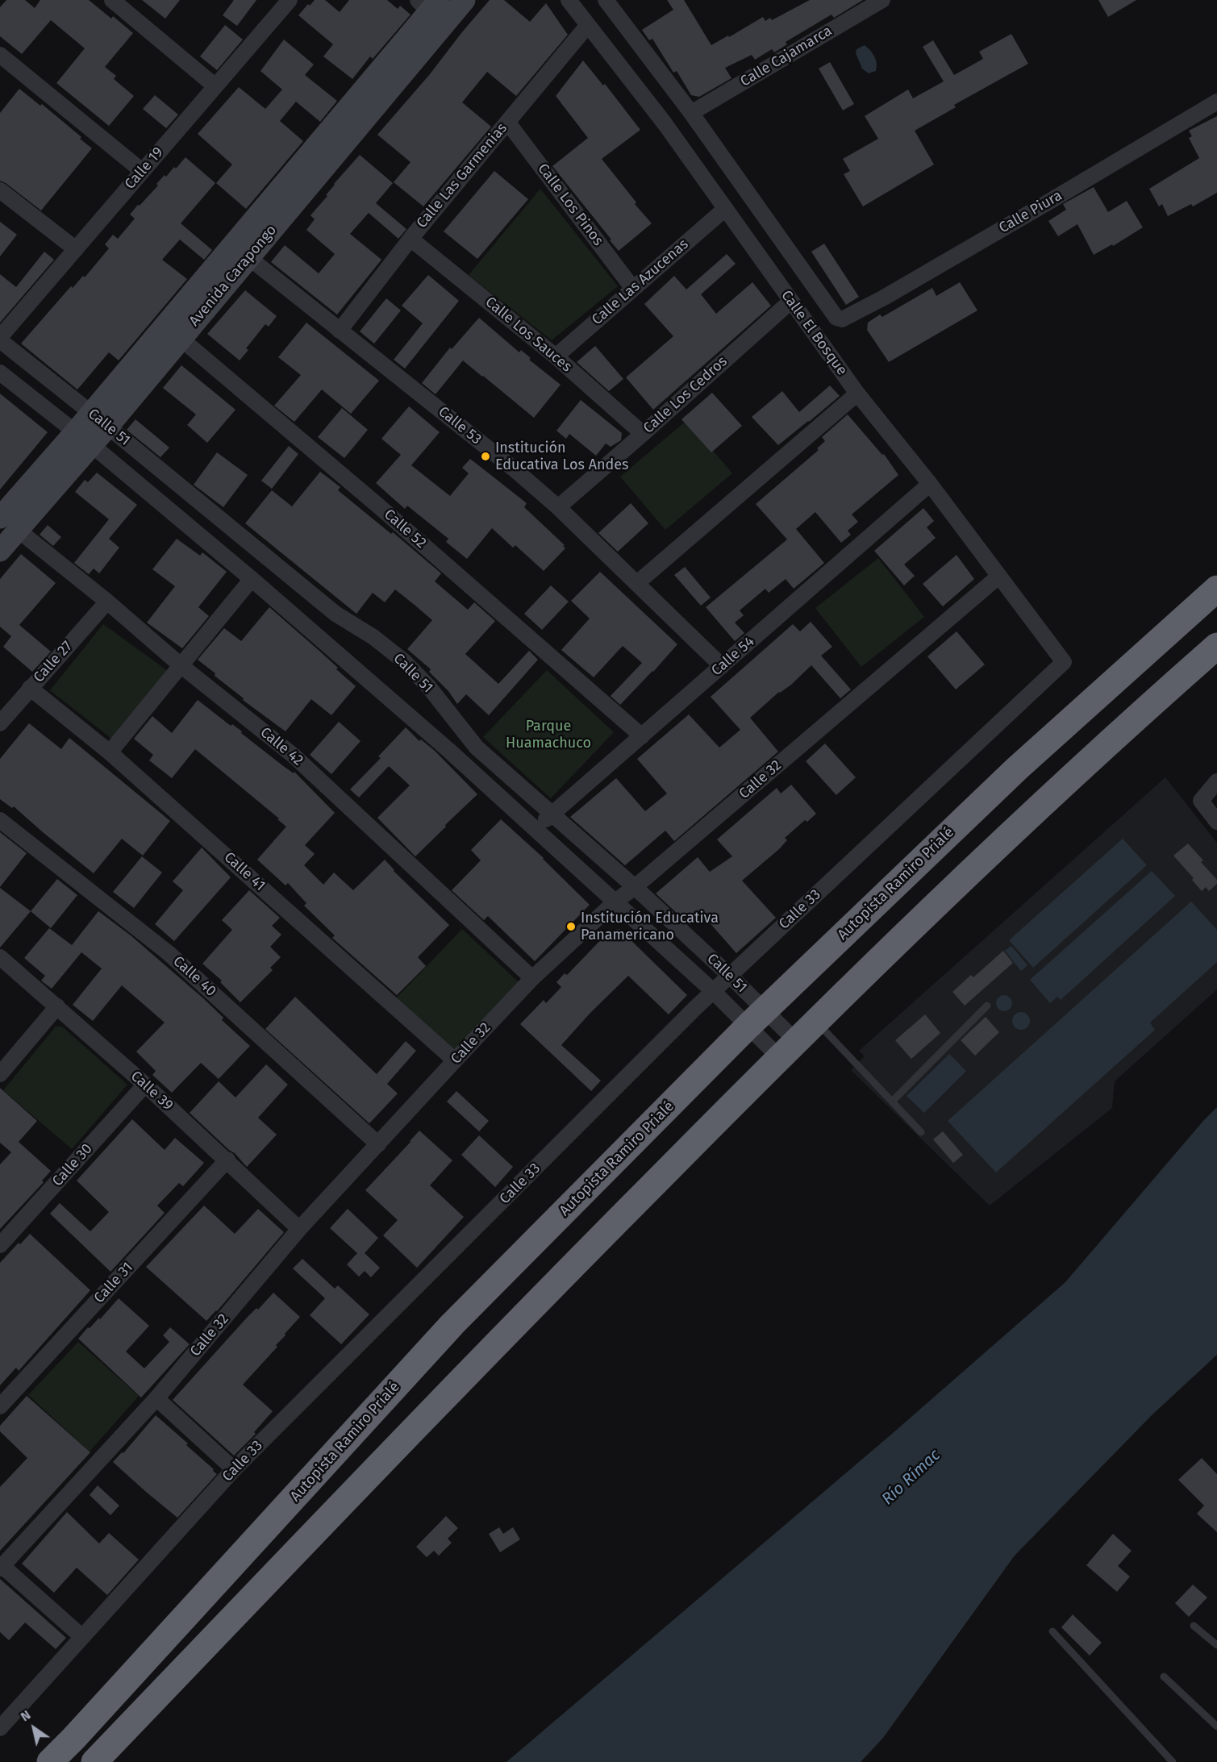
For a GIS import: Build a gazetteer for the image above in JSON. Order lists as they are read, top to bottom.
{
  "streets": {
    "highway": ["Autopista Ramiro Prialé"],
    "street": [
      "Calle Cajamarca",
      "Calle 19",
      "Calle Las Garmenias",
      "Calle Los Pinos",
      "Calle Piura",
      "Avenida Carapongo",
      "Calle Las Azucenas",
      "Calle El Bosque",
      "Calle Los Sauces",
      "Calle Los Cedros",
      "Calle 53",
      "Calle 51",
      "Calle 52",
      "Calle 54",
      "Calle 27",
      "Calle 42",
      "Calle 32",
      "Calle 41",
      "Calle 33",
      "Calle 40",
      "Calle 39",
      "Calle 30",
      "Calle 31"
    ]
  },
  "crossings": [
    ["Calle Cajamarca", "Calle El Bosque"],
    ["Calle 19", "Calle 51"],
    ["Calle Las Garmenias", "Calle Los Pinos"],
    ["Calle Las Garmenias", "Calle El Bosque"],
    ["Calle Las Garmenias", "Calle Los Sauces"],
    ["Calle Las Garmenias", "Calle 53"],
    ["Calle Los Pinos", "Calle Las Azucenas"],
    ["Calle Piura", "Calle El Bosque"],
    ["Avenida Carapongo", "Calle 53"],
    ["Avenida Carapongo", "Calle 51"],
    ["Avenida Carapongo", "Calle 52"],
    ["Avenida Carapongo", "Calle 42"],
    ["Calle Las Azucenas", "Calle El Bosque"],
    ["Calle Las Azucenas", "Calle Los Sauces"],
    ["Calle El Bosque", "Calle Los Cedros"],
    ["Calle El Bosque", "Calle 54"],
    ["Calle El Bosque", "Calle 32"],
    ["Calle El Bosque", "Calle 33"],
    ["Calle Los Sauces", "Calle Los Cedros"],
    ["Calle Los Cedros", "Calle 53"],
    ["Calle 53", "Calle 54"],
    ["Calle 51", "Calle 54"],
    ["Calle 51", "Calle 32"],
    ["Calle 51", "Autopista Ramiro Prialé"],
    ["Calle 51", "Calle 33"],
    ["Calle 52", "Calle 54"],
    ["Calle 27", "Calle 42"],
    ["Calle 27", "Calle 41"],
    ["Calle 42", "Calle 32"],
    ["Calle 32", "Calle 41"],
    ["Calle 32", "Calle 40"],
    ["Calle 32", "Calle 39"],
    ["Calle 39", "Calle 30"],
    ["Calle 39", "Calle 31"]
  ],
  "water": ["Río Rímac"],
  "parks": ["Parque Huamachuco"],
  "places": ["Institución Educativa Los Andes", "Institución Educativa Panamericano"],
  "north": "top left"
}
